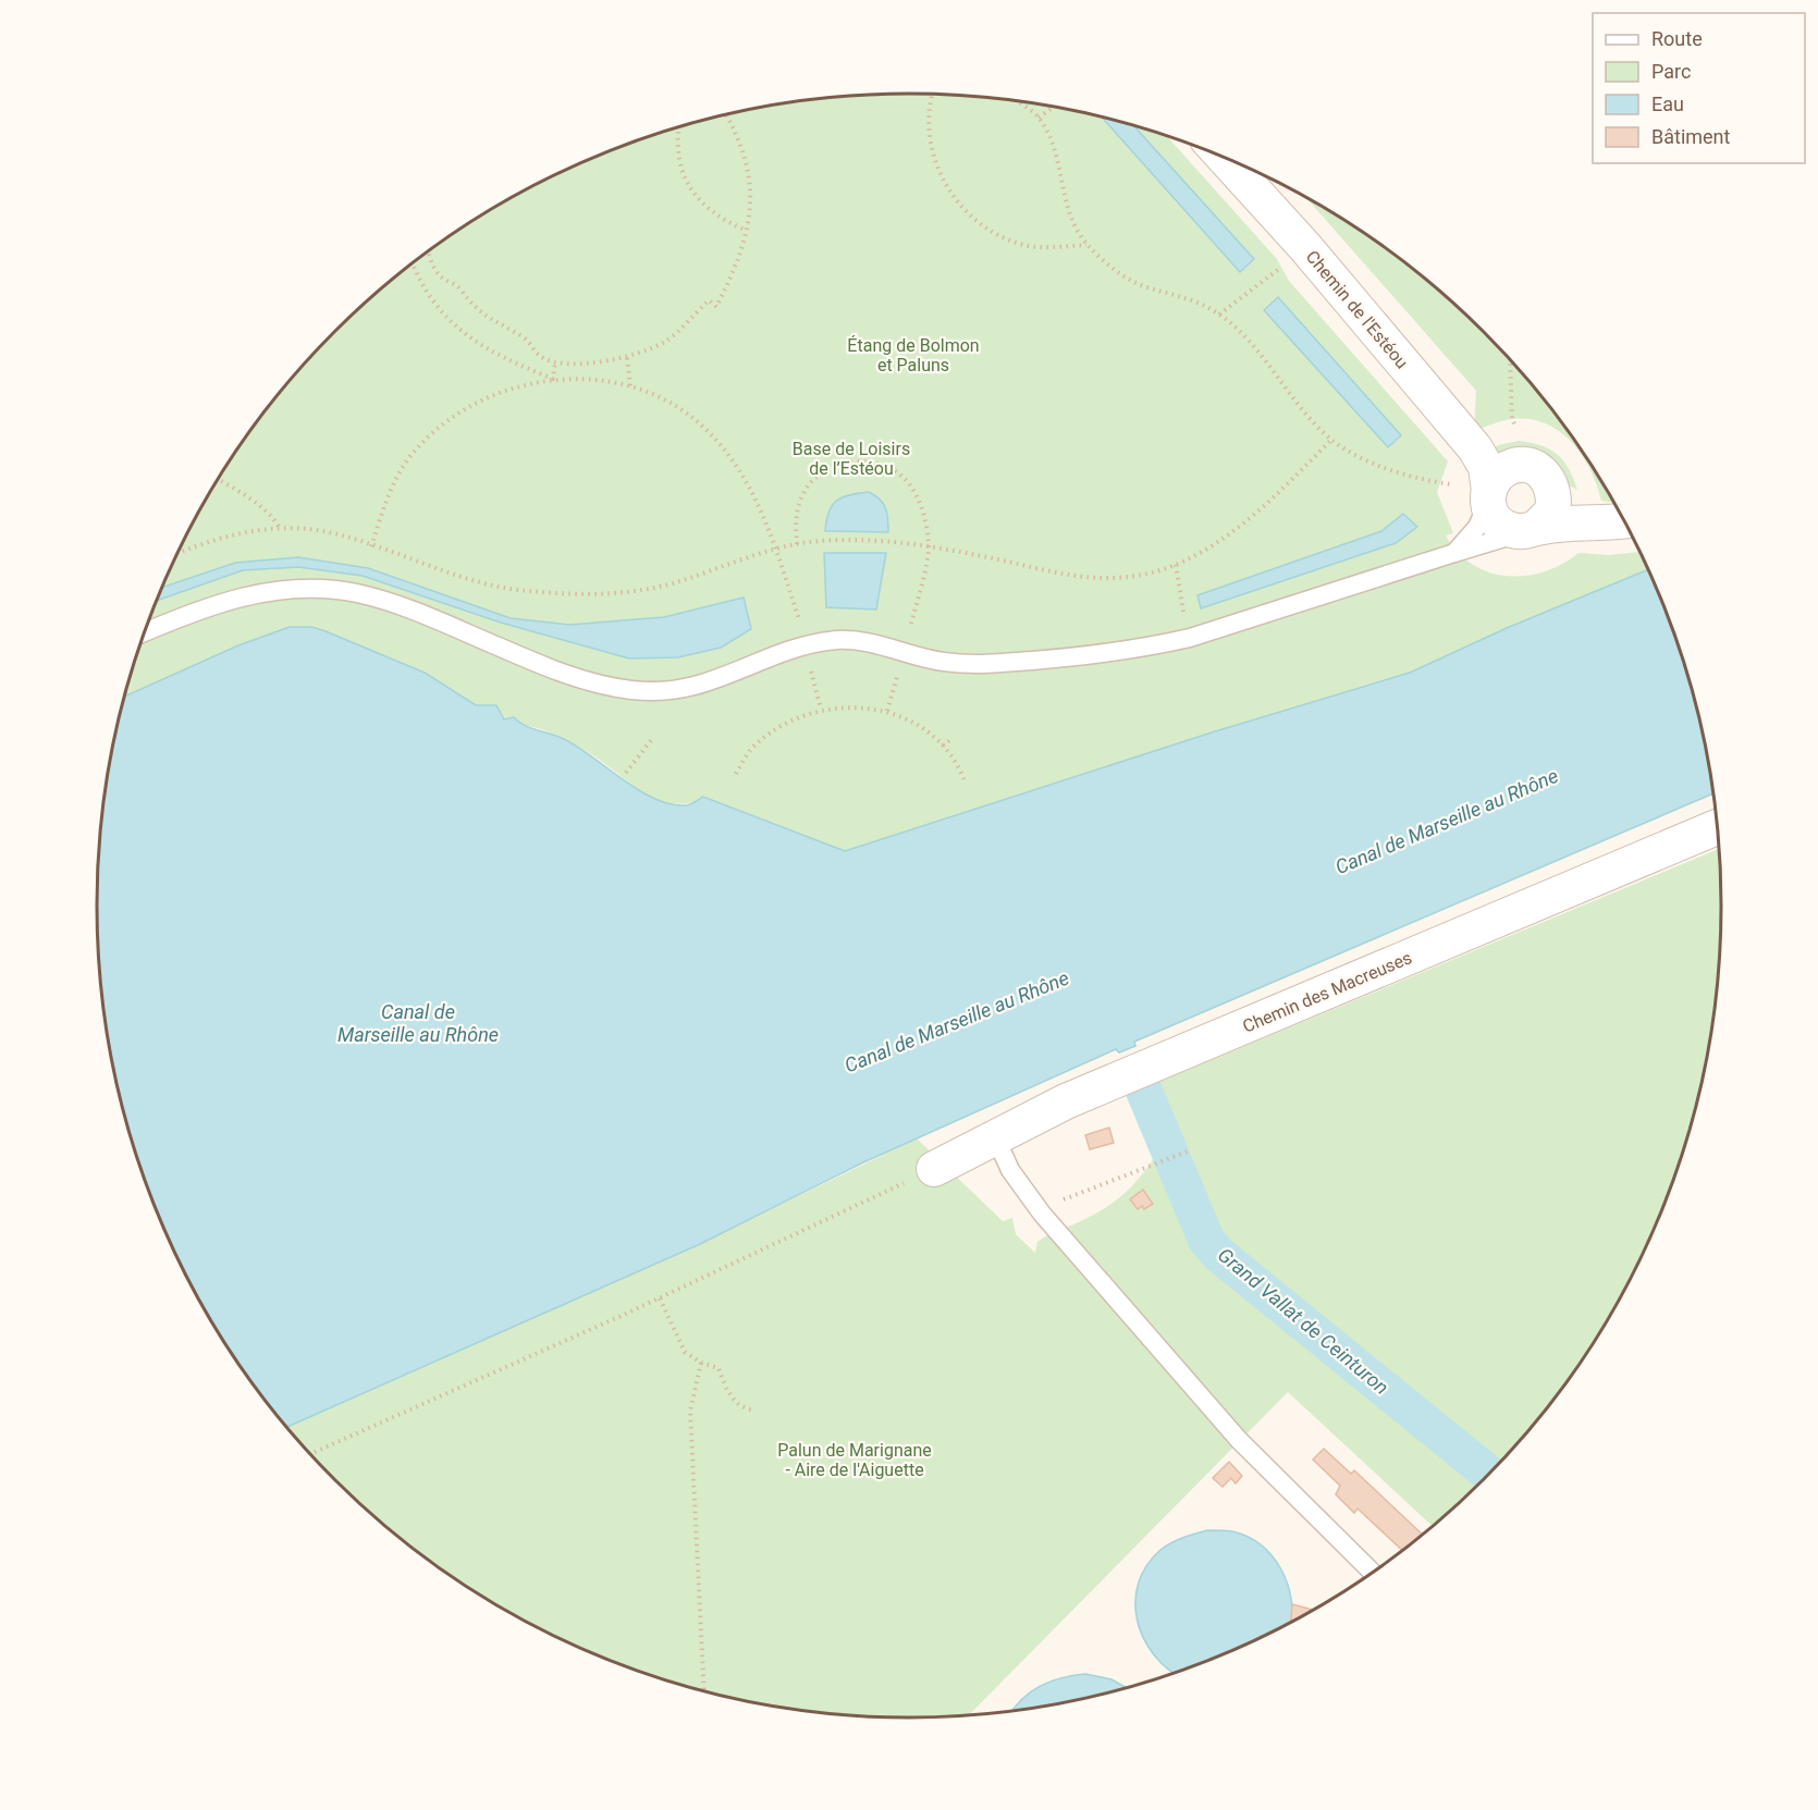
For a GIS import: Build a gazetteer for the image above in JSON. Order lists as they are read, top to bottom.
{
  "streets": {
    "street": ["Chemin de l'Estéou", "Chemin des Macreuses"]
  },
  "water": ["Canal de Marseille au Rhône", "Grand Vallat de Ceinturon"],
  "parks": ["Étang de Bolmon et Paluns", "Base de Loisirs de l’Estéou", "Palun de Marignane - Aire de l'Aiguette"],
  "legend": [
    "Route",
    "Parc",
    "Eau",
    "Bâtiment"
  ]
}
